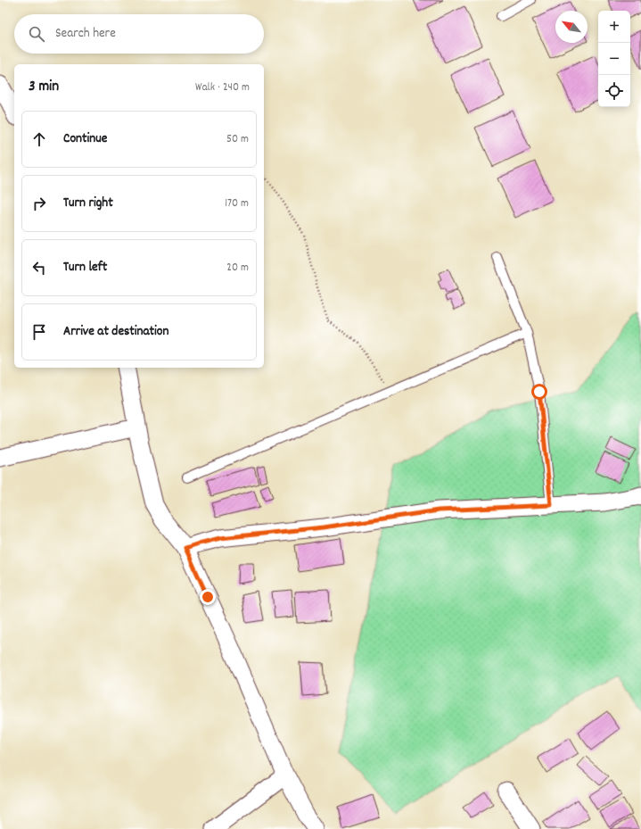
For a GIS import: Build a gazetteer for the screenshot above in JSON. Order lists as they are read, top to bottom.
{
  "north": "top left",
  "page": {
    "map_buttons": ["+", "−"],
    "search": "Search here",
    "heading": ["3 min", "Walk · 240 m"],
    "list": [
      ["Continue", "50 m"],
      ["Turn right", "170 m"],
      ["Turn left", "20 m"],
      "Arrive at destination"
    ]
  }
}
